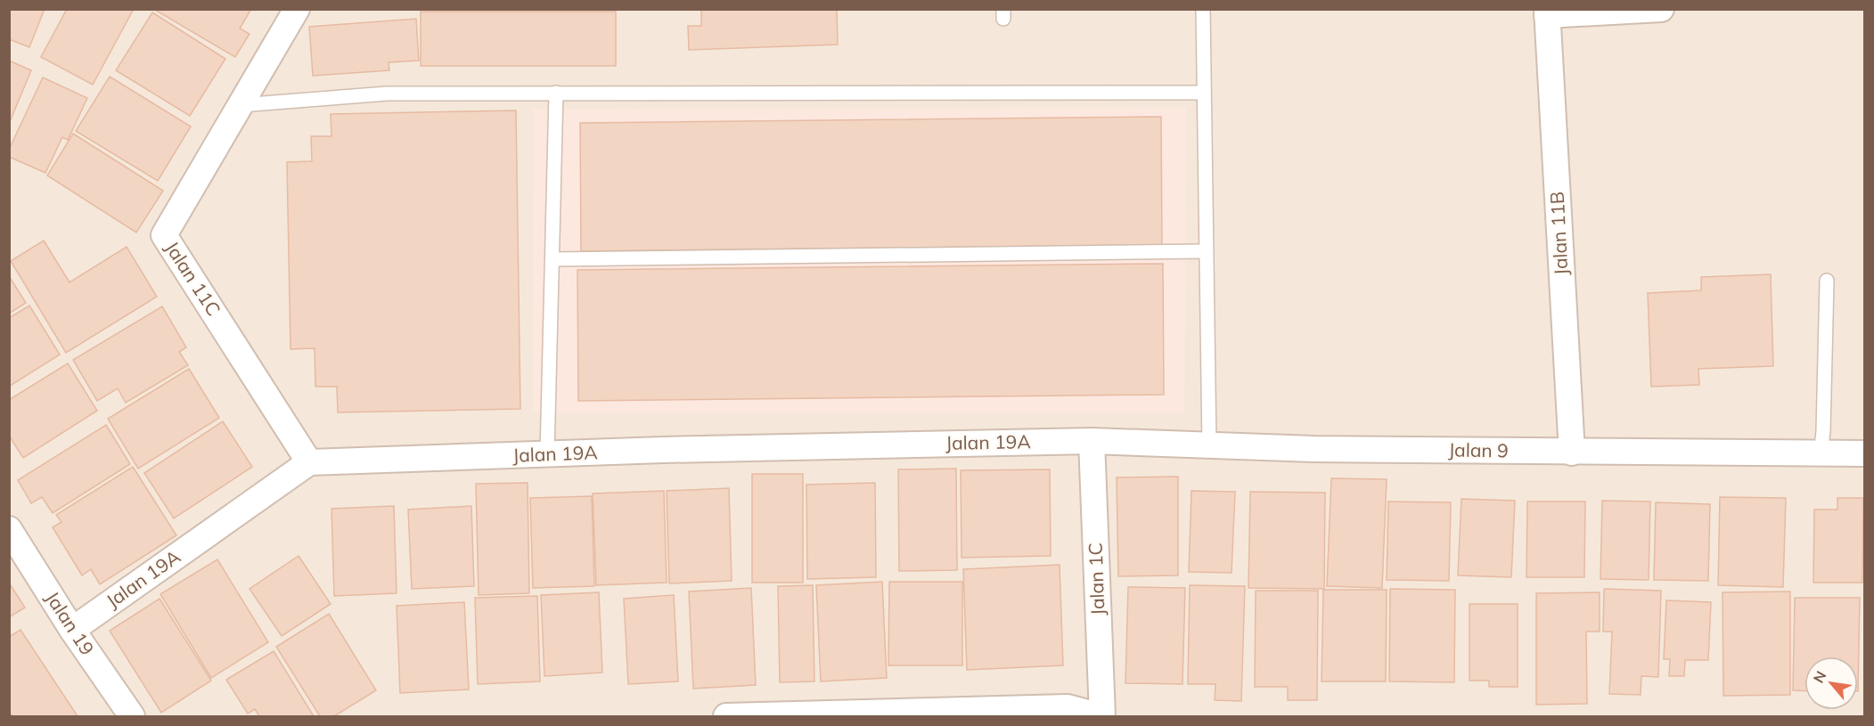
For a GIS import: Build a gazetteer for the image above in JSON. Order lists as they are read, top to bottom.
{
  "streets": {
    "street": [
      "Jalan 11B",
      "Jalan 11C",
      "Jalan 19A",
      "Jalan 9",
      "Jalan 1C",
      "Jalan 19"
    ]
  },
  "crossings": [
    ["Jalan 11B", "Jalan 9"],
    ["Jalan 11C", "Jalan 19A"],
    ["Jalan 19A", "Jalan 9"],
    ["Jalan 19A", "Jalan 1C"],
    ["Jalan 19A", "Jalan 19"],
    ["Jalan 9", "Jalan 1C"]
  ],
  "north": "top left"
}
